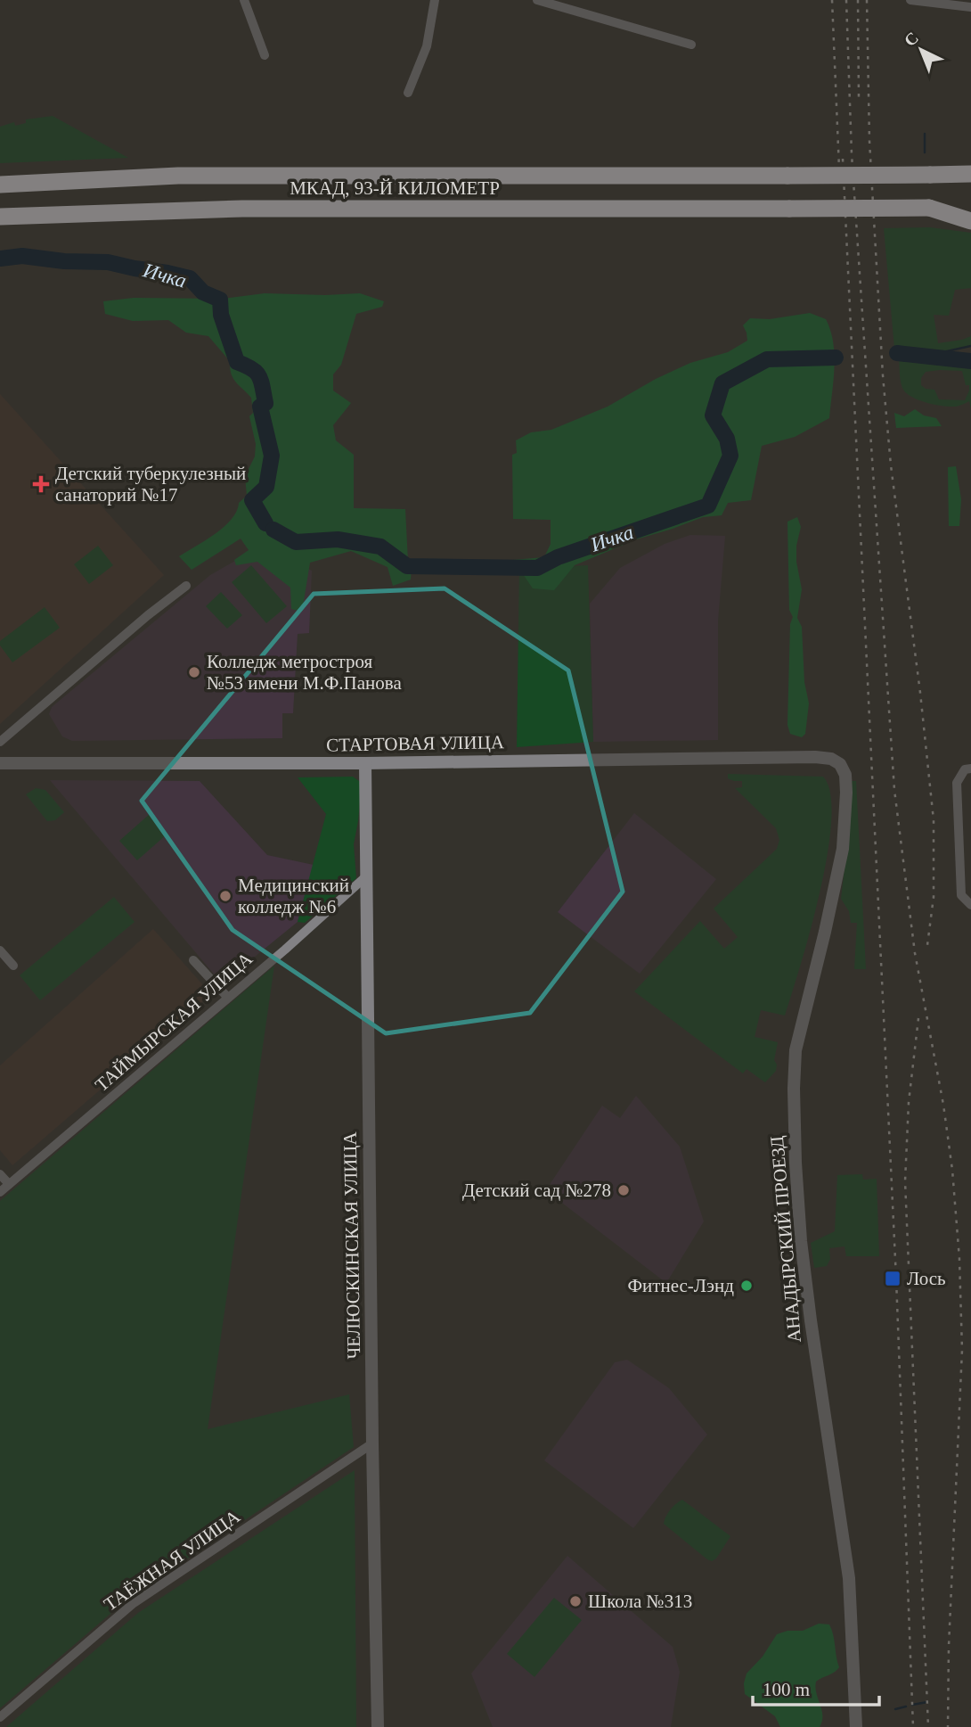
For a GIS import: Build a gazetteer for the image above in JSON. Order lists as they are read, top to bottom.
{
  "streets": {
    "highway": ["МКАД, 93-Й КИЛОМЕТР"],
    "street": [
      "СТАРТОВАЯ УЛИЦА",
      "ТАЙМЫРСКАЯ УЛИЦА",
      "АНАДЫРСКИЙ ПРОЕЗД",
      "ЧЕЛЮСКИНСКАЯ УЛИЦА",
      "ТАЁЖНАЯ УЛИЦА"
    ]
  },
  "crossings": [
    ["СТАРТОВАЯ УЛИЦА", "АНАДЫРСКИЙ ПРОЕЗД"],
    ["СТАРТОВАЯ УЛИЦА", "ЧЕЛЮСКИНСКАЯ УЛИЦА"],
    ["ТАЙМЫРСКАЯ УЛИЦА", "ЧЕЛЮСКИНСКАЯ УЛИЦА"],
    ["ЧЕЛЮСКИНСКАЯ УЛИЦА", "ТАЁЖНАЯ УЛИЦА"]
  ],
  "water": ["Ичка"],
  "places": {
    "health": ["Детский туберкулезный санаторий №17"],
    "other": [
      "Колледж метростроя №53 имени М.Ф.Панова",
      "Медицинский колледж №6",
      "Детский сад №278",
      "Фитнес-Лэнд",
      "Школа №313"
    ],
    "transit": ["Лось"]
  },
  "scale_bar": "100 m",
  "north": "top left"
}
